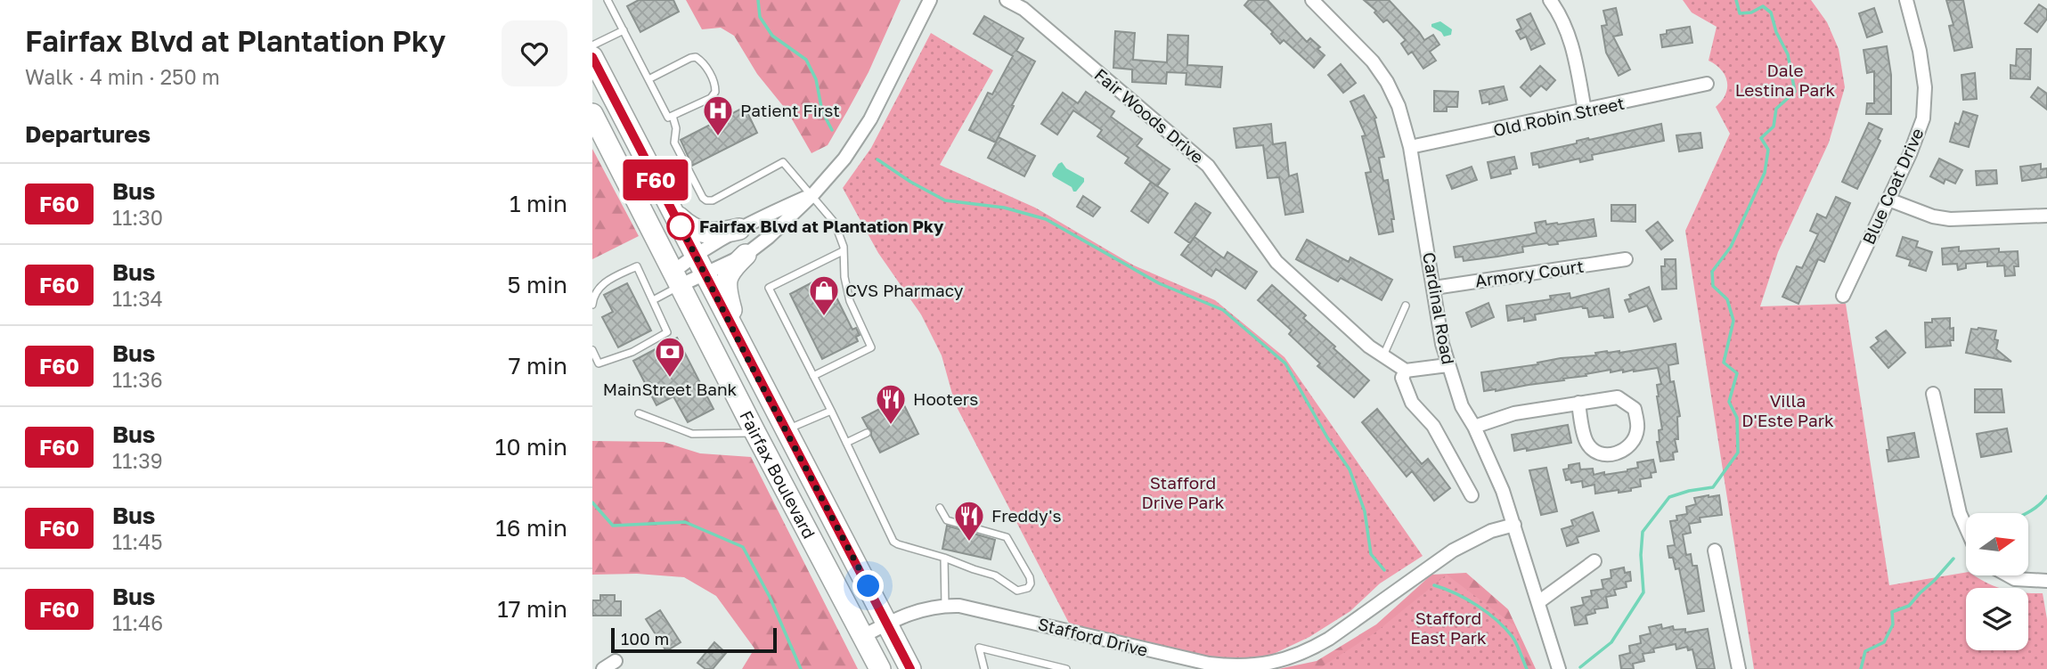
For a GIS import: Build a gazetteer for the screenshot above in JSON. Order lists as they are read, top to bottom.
{
  "streets": {
    "main road": ["Fairfax Boulevard"],
    "street": [
      "Fair Woods Drive",
      "Old Robin Street",
      "Blue Coat Drive",
      "Armory Court",
      "Cardinal Road",
      "Stafford Drive"
    ]
  },
  "crossings": [
    ["Old Robin Street", "Cardinal Road"],
    ["Armory Court", "Cardinal Road"],
    ["Cardinal Road", "Stafford Drive"],
    ["Fairfax Boulevard", "Stafford Drive"]
  ],
  "parks": [
    "Dale Lestina Park",
    "Villa D'Este Park",
    "Stafford Drive Park",
    "Stafford East Park"
  ],
  "places": {
    "hospital": ["Patient First"],
    "other": ["Fairfax Blvd at Plantation Pky"],
    "shop": ["CVS Pharmacy"],
    "bank": ["MainStreet Bank"],
    "restaurant": ["Hooters", "Freddy's"]
  },
  "lines": ["bus line F60"],
  "scale_bar": "100 m",
  "north": "right",
  "page": {
    "heading": [
      ["Fairfax Blvd at Plantation Pky", "Walk · 4 min · 250 m"],
      "Departures"
    ],
    "on_map": "F60",
    "list": [
      {
        "mark": "F60",
        "name": "Bus",
        "note": "11:30",
        "value": "1 min"
      },
      {
        "mark": "F60",
        "name": "Bus",
        "note": "11:34",
        "value": "5 min"
      },
      {
        "mark": "F60",
        "name": "Bus",
        "note": "11:36",
        "value": "7 min"
      },
      {
        "mark": "F60",
        "name": "Bus",
        "note": "11:39",
        "value": "10 min"
      },
      {
        "mark": "F60",
        "name": "Bus",
        "note": "11:45",
        "value": "16 min"
      },
      {
        "mark": "F60",
        "name": "Bus",
        "note": "11:46",
        "value": "17 min"
      }
    ],
    "scale": "100 m"
  }
}
